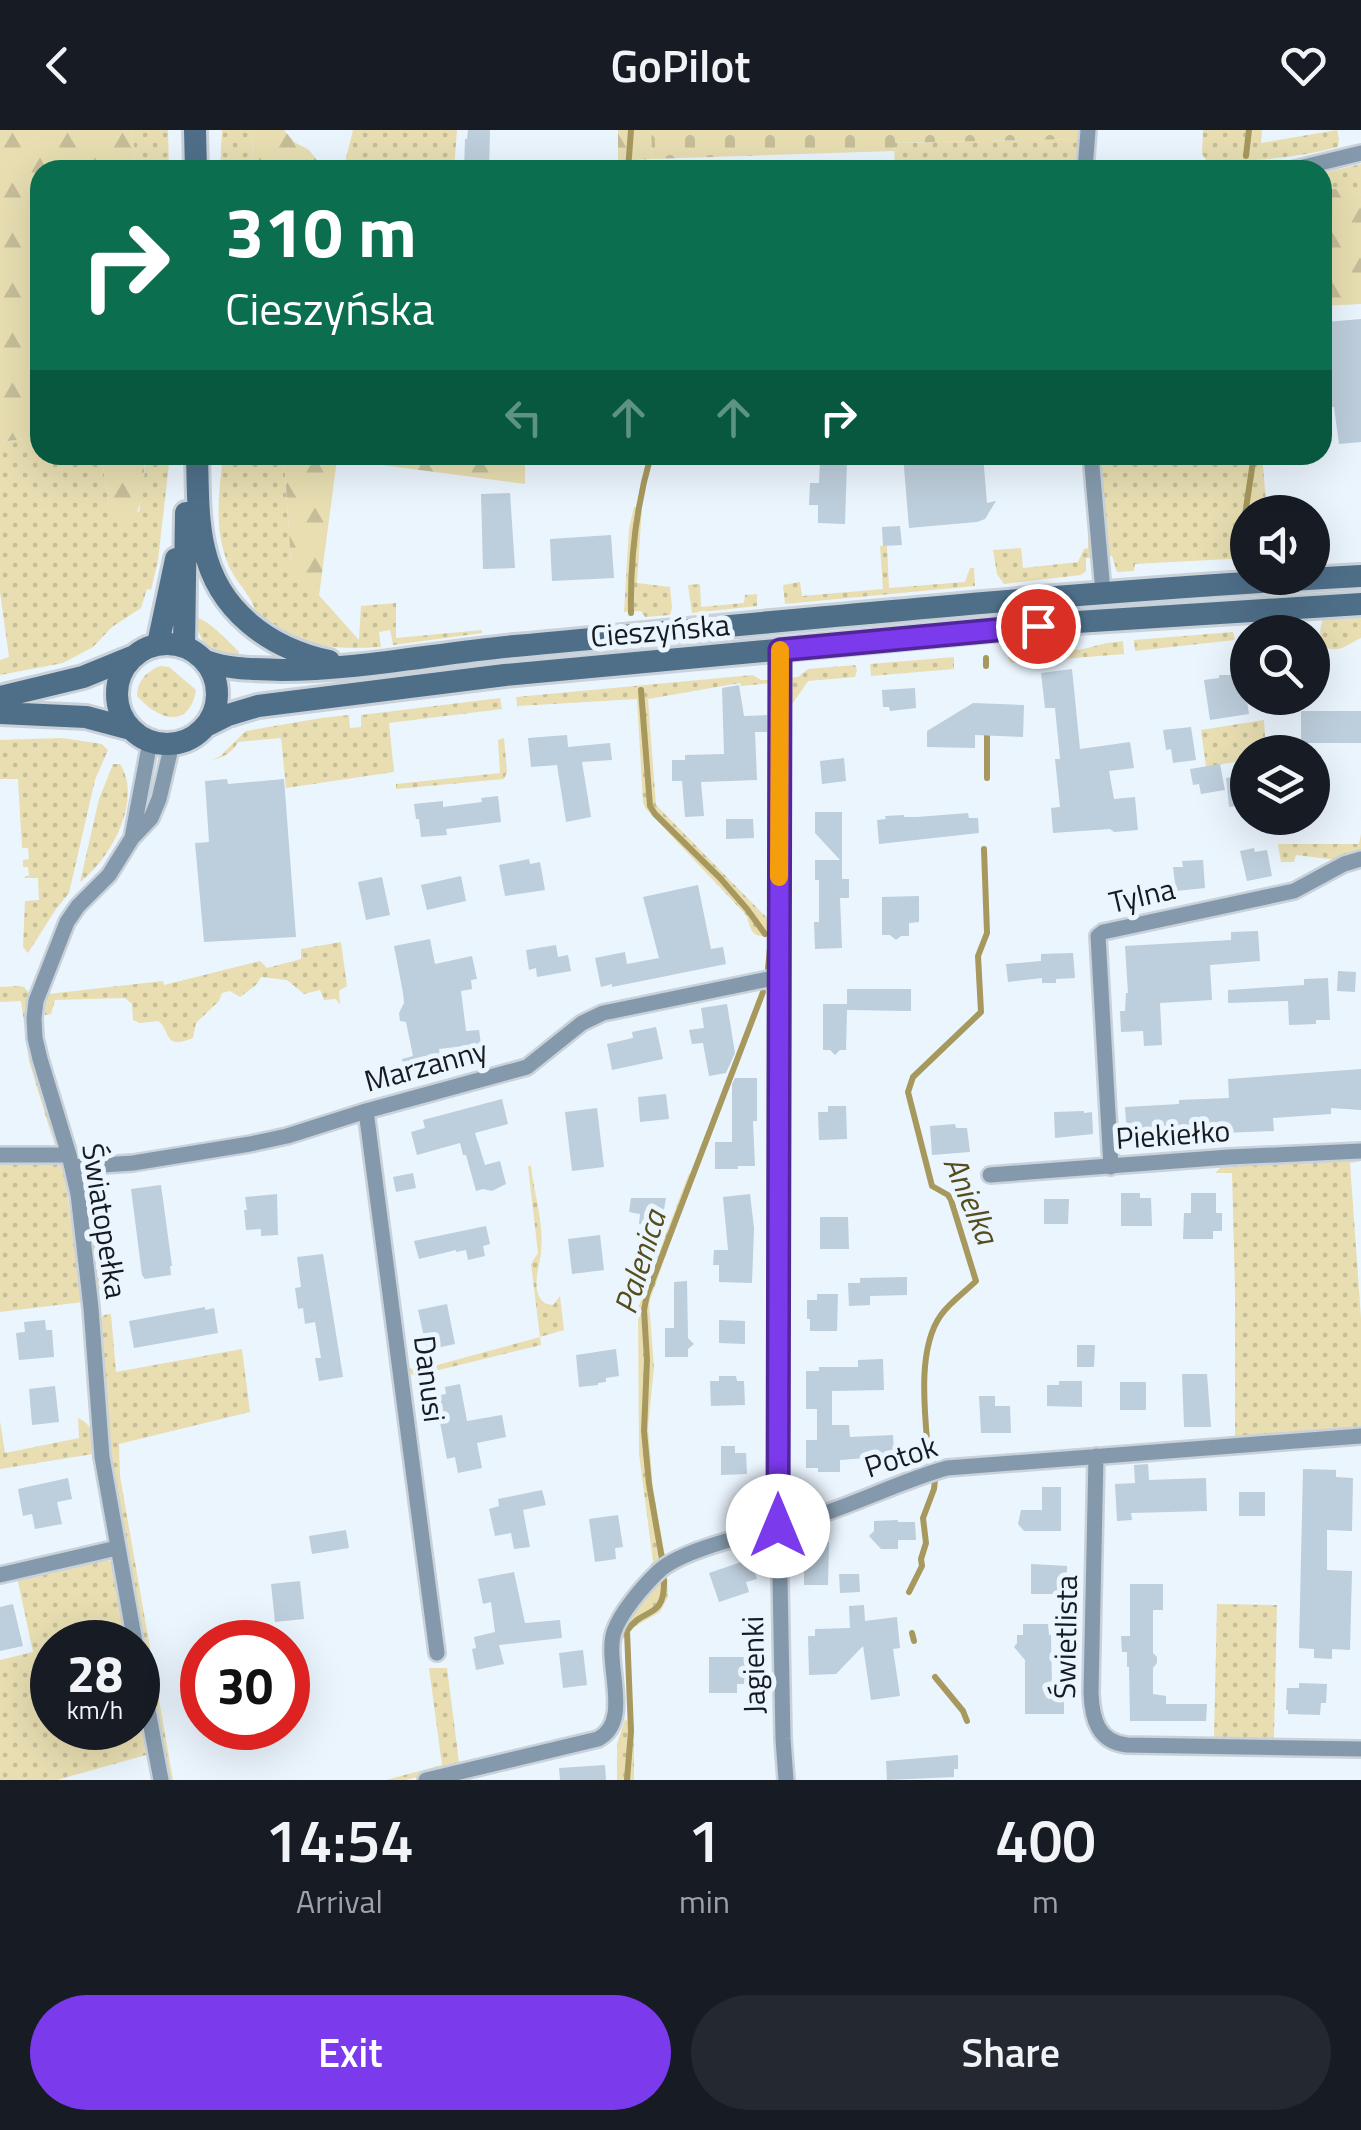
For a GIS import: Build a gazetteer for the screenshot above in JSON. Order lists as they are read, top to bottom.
{
  "streets": {
    "main road": ["Cieszyńska"],
    "street": [
      "Tylna",
      "Marzanny",
      "Piekiełko",
      "Światopełka",
      "Danusi",
      "Potok",
      "Świetlista",
      "Jagienki"
    ]
  },
  "crossings": [
    ["Cieszyńska", "Światopełka"],
    ["Cieszyńska", "Jagienki"],
    ["Tylna", "Piekiełko"],
    ["Marzanny", "Światopełka"],
    ["Marzanny", "Danusi"],
    ["Marzanny", "Jagienki"],
    ["Potok", "Świetlista"],
    ["Potok", "Jagienki"]
  ],
  "water": ["Anielka", "Palenica"],
  "page": {
    "header": "GoPilot",
    "turn": ["310 m", "Cieszyńska"],
    "speed": "28 km/h",
    "limit": "30",
    "eta": [
      "14:54",
      "Arrival",
      "1",
      "min",
      "400",
      "m"
    ],
    "buttons": ["Exit", "Share"]
  }
}
